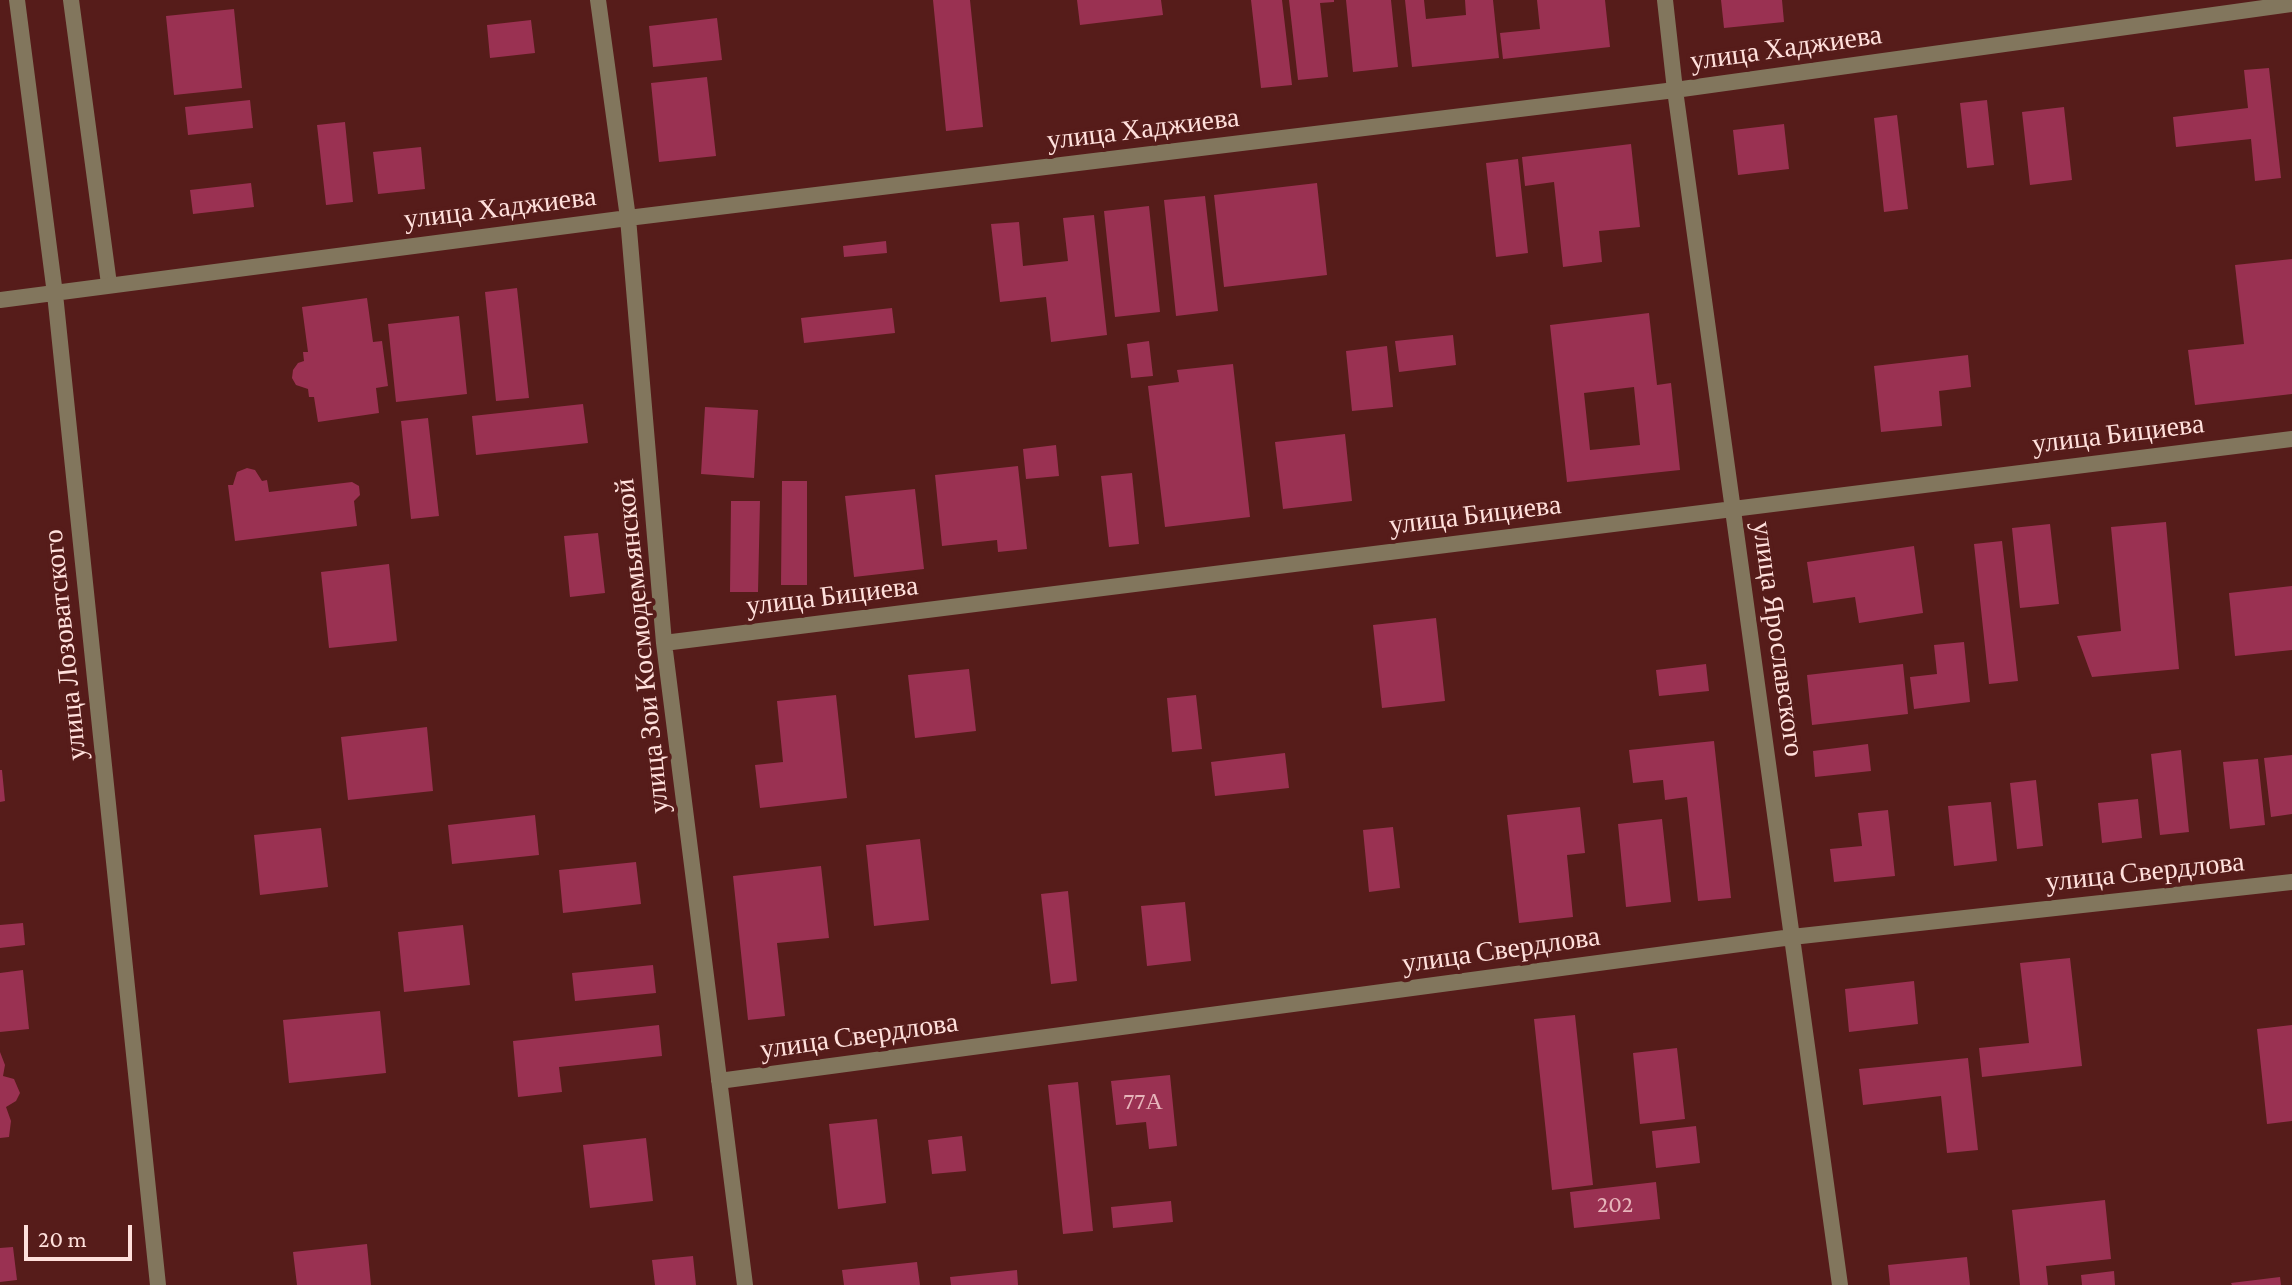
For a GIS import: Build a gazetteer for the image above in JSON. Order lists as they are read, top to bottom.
{
  "streets": {
    "street": [
      "улица Хаджиева",
      "улица Бициева",
      "улица Ярославского",
      "улица Лозоватского",
      "улица Зои Космодемьянской",
      "улица Свердлова"
    ]
  },
  "crossings": [
    ["улица Хаджиева", "улица Ярославского"],
    ["улица Хаджиева", "улица Лозоватского"],
    ["улица Хаджиева", "улица Зои Космодемьянской"],
    ["улица Бициева", "улица Ярославского"],
    ["улица Бициева", "улица Зои Космодемьянской"],
    ["улица Ярославского", "улица Свердлова"],
    ["улица Зои Космодемьянской", "улица Свердлова"]
  ],
  "house_numbers": ["77А", "202"],
  "scale_bar": "20 m"
}
